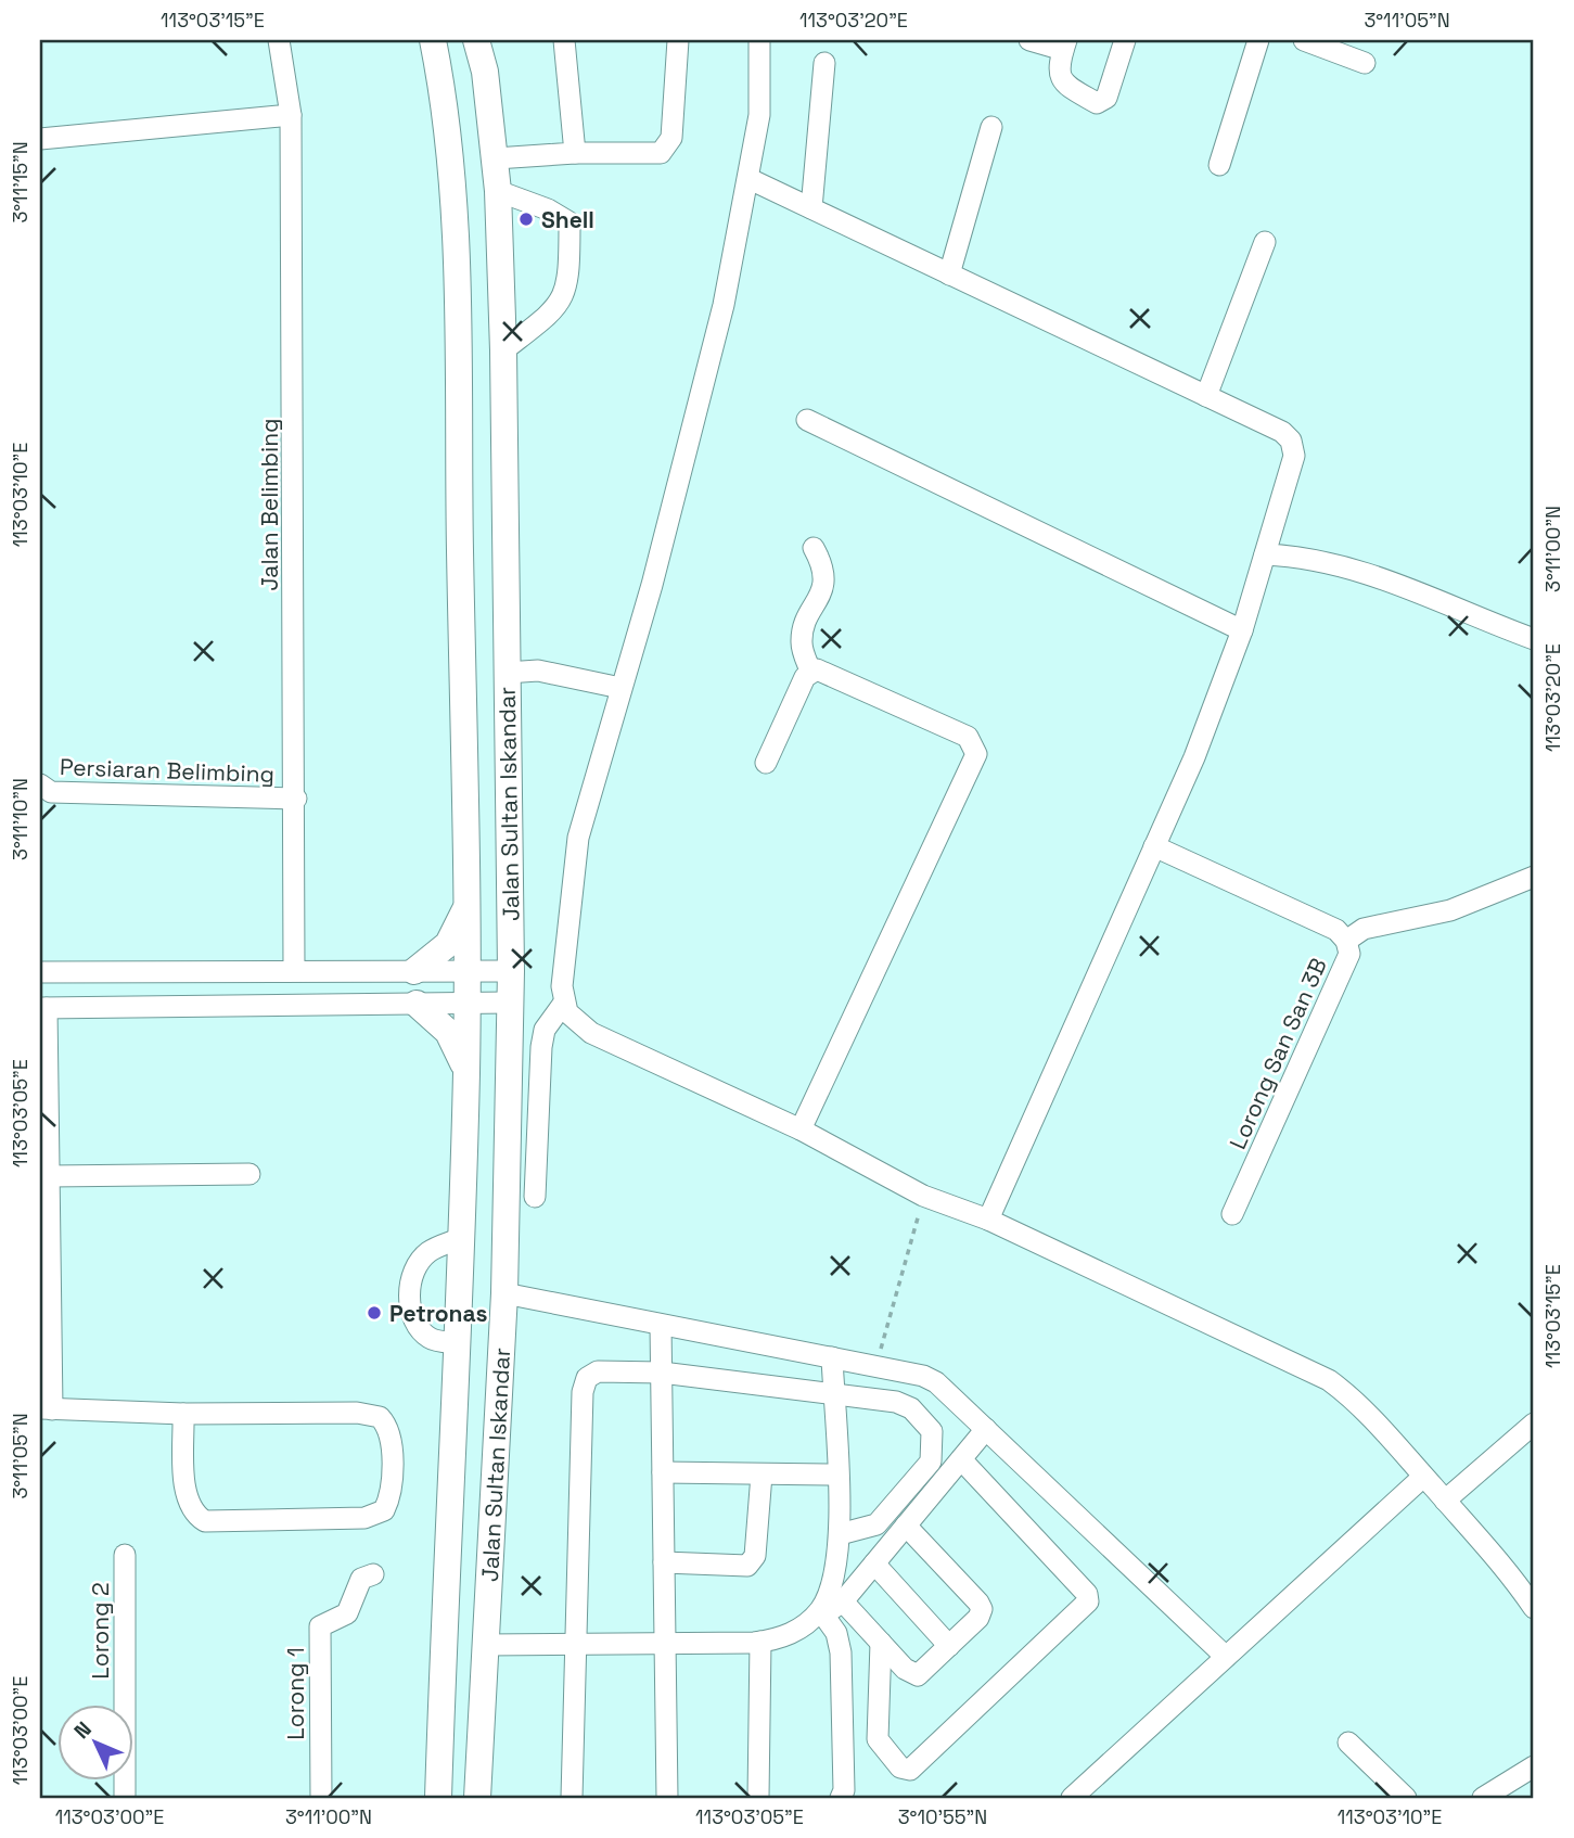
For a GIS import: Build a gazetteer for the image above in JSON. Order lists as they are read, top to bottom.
{
  "streets": {
    "main road": ["Jalan Sultan Iskandar"],
    "street": [
      "Jalan Belimbing",
      "Persiaran Belimbing",
      "Lorong San San 3B",
      "Lorong 2",
      "Lorong 1"
    ]
  },
  "crossings": [
    ["Jalan Belimbing", "Persiaran Belimbing"]
  ],
  "places": ["Shell", "Petronas"],
  "north": "top left",
  "coordinates": [
    "113°03'15\"E",
    "113°03'20\"E",
    "3°11'05\"N",
    "3°11'15\"N",
    "113°03'10\"E",
    "3°11'00\"N",
    "3°11'10\"N",
    "113°03'05\"E",
    "113°03'00\"E",
    "3°10'55\"N"
  ]
}
